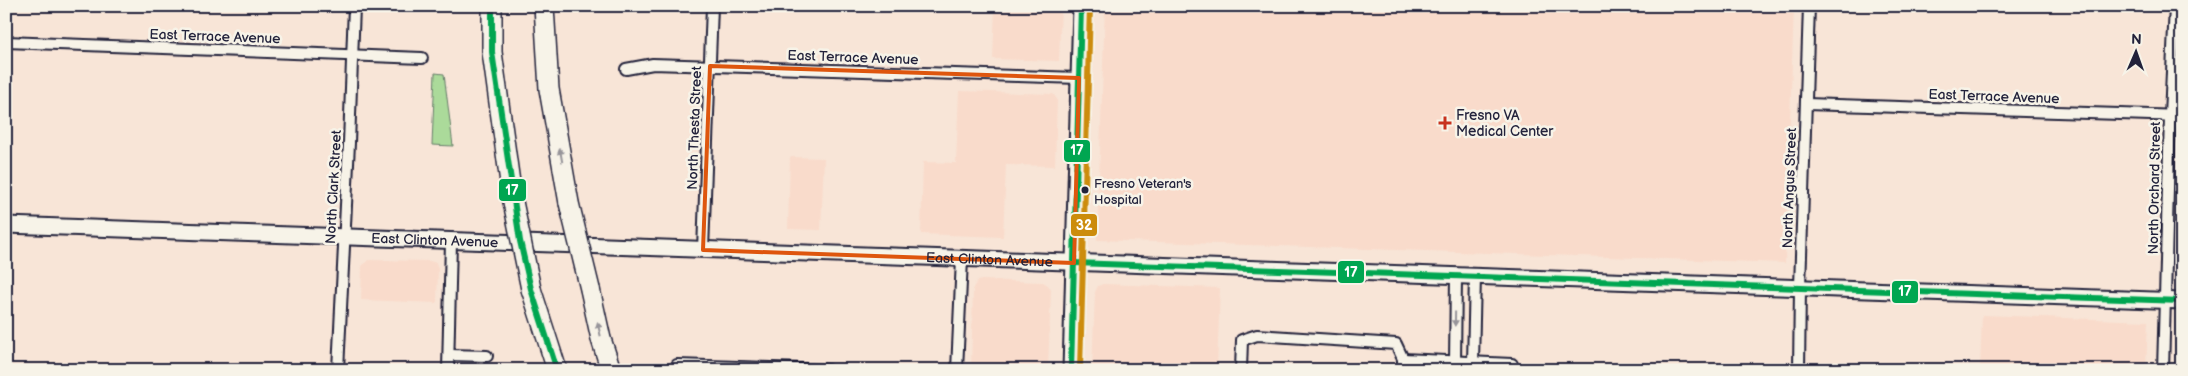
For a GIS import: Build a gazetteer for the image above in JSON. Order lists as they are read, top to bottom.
{
  "streets": {
    "main road": ["East Clinton Avenue"],
    "street": [
      "East Terrace Avenue",
      "North Thesta Street",
      "North Clark Street",
      "North Angus Street",
      "North Orchard Street"
    ]
  },
  "crossings": [
    ["East Terrace Avenue", "North Thesta Street"],
    ["East Terrace Avenue", "North Clark Street"],
    ["East Terrace Avenue", "North Angus Street"],
    ["East Terrace Avenue", "North Orchard Street"],
    ["North Thesta Street", "East Clinton Avenue"],
    ["North Clark Street", "East Clinton Avenue"],
    ["North Angus Street", "East Clinton Avenue"],
    ["North Orchard Street", "East Clinton Avenue"]
  ],
  "places": {
    "health": ["Fresno VA Medical Center"],
    "other": ["Fresno Veteran's Hospital"]
  },
  "lines": ["transit line 17", "transit line 32"],
  "north": "top"
}
